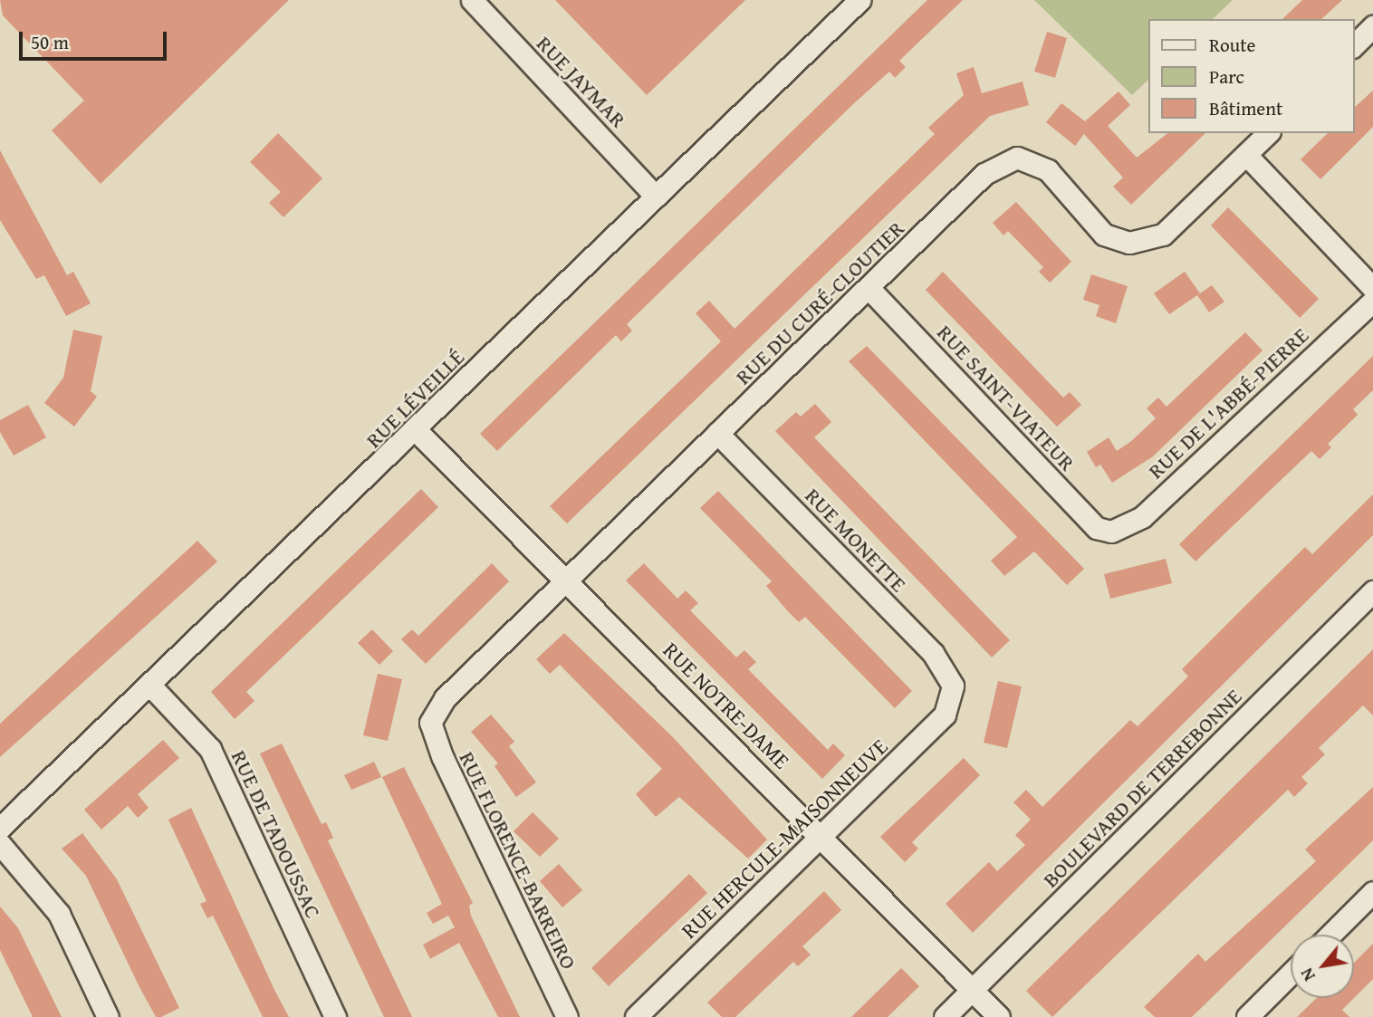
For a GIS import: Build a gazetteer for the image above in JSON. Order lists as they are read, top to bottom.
{
  "streets": {
    "street": [
      "RUE JAYMAR",
      "RUE DU CURÉ-CLOUTIER",
      "RUE SAINT-VIATEUR",
      "RUE LÉVEILLÉ",
      "RUE DE L'ABBÉ-PIERRE",
      "RUE MONETTE",
      "RUE NOTRE-DAME",
      "BOULEVARD DE TERREBONNE",
      "RUE DE TADOUSSAC",
      "RUE HERCULE-MAISONNEUVE",
      "RUE FLORENCE-BARREIRO"
    ]
  },
  "crossings": [
    ["RUE JAYMAR", "RUE LÉVEILLÉ"],
    ["RUE DU CURÉ-CLOUTIER", "RUE SAINT-VIATEUR"],
    ["RUE DU CURÉ-CLOUTIER", "RUE MONETTE"],
    ["RUE DU CURÉ-CLOUTIER", "RUE NOTRE-DAME"],
    ["RUE DU CURÉ-CLOUTIER", "RUE FLORENCE-BARREIRO"],
    ["RUE SAINT-VIATEUR", "RUE DE L'ABBÉ-PIERRE"],
    ["RUE LÉVEILLÉ", "RUE NOTRE-DAME"],
    ["RUE LÉVEILLÉ", "RUE DE TADOUSSAC"],
    ["RUE MONETTE", "RUE HERCULE-MAISONNEUVE"],
    ["RUE NOTRE-DAME", "BOULEVARD DE TERREBONNE"],
    ["RUE NOTRE-DAME", "RUE HERCULE-MAISONNEUVE"]
  ],
  "legend": ["Route", "Parc", "Bâtiment"],
  "scale_bar": "50 m",
  "north": "bottom left"
}
